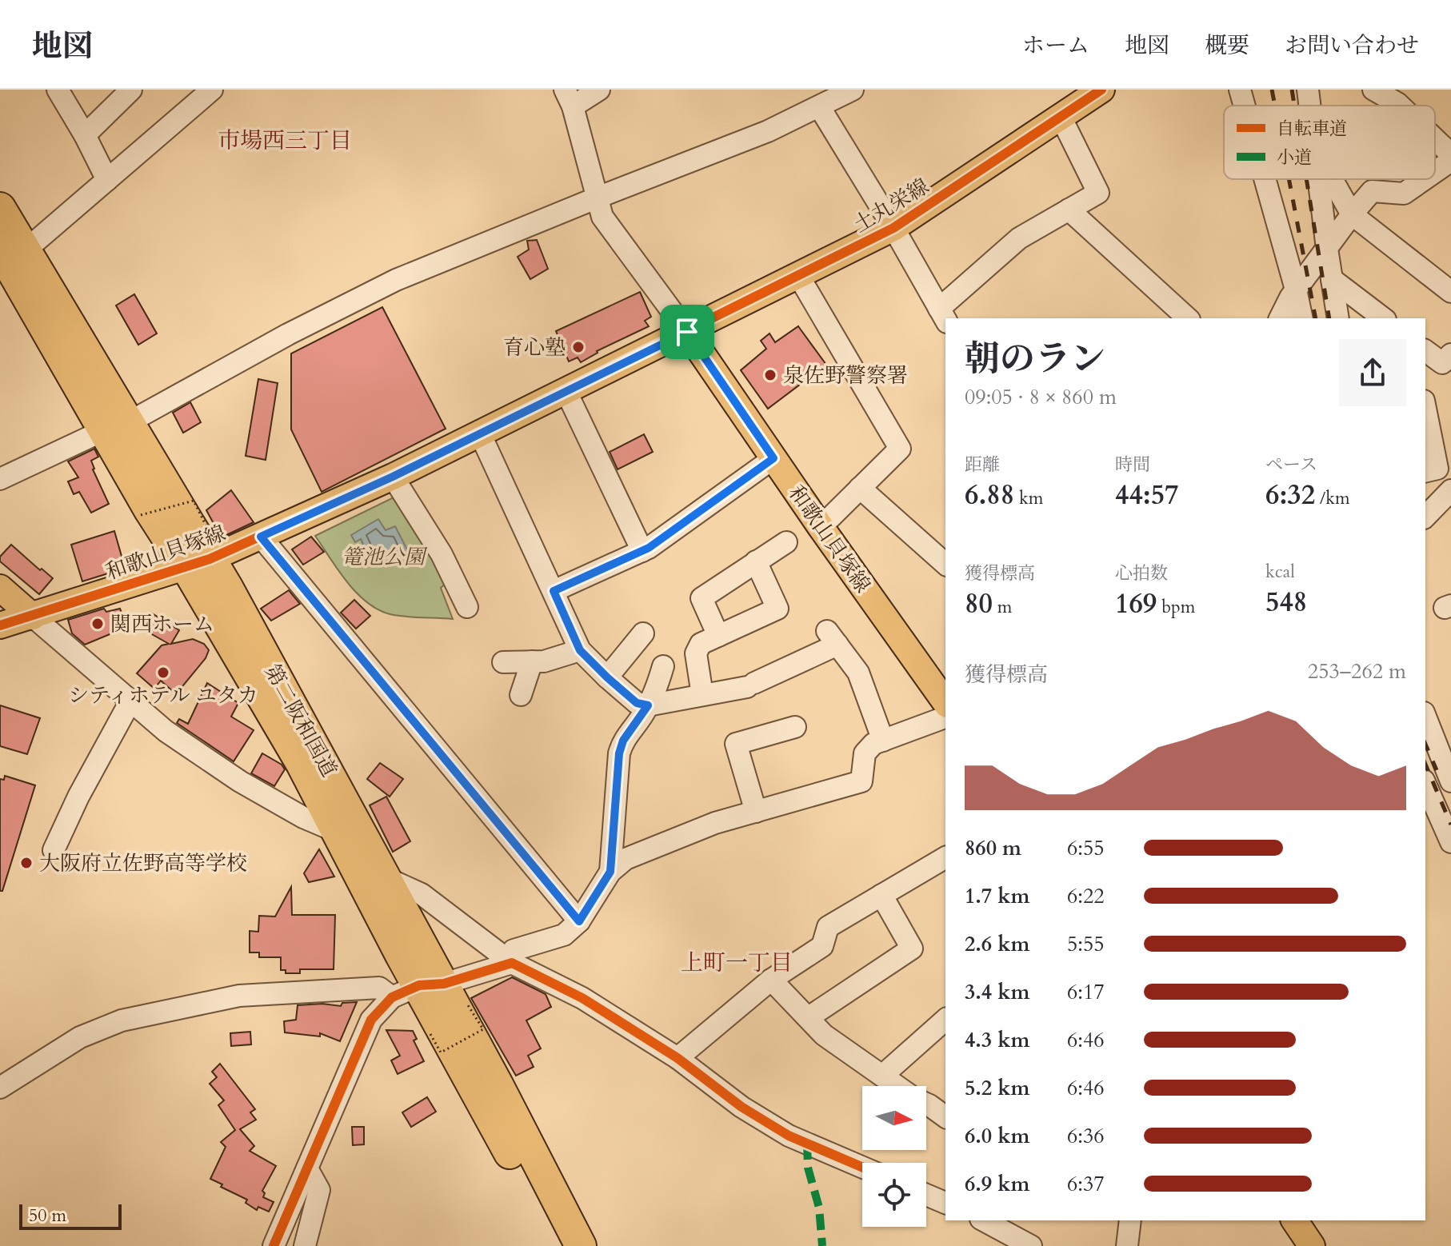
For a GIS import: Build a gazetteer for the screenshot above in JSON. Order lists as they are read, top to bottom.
{
  "streets": {
    "highway": ["第二阪和国道"],
    "main road": ["土丸栄線", "和歌山貝塚線"]
  },
  "crossings": [
    ["土丸栄線", "和歌山貝塚線"],
    ["和歌山貝塚線", "第二阪和国道"]
  ],
  "districts": ["市場西三丁目", "上町一丁目"],
  "parks": ["篭池公園"],
  "places": [
    "育心塾",
    "泉佐野警察署",
    "関西ホーム",
    "シティホテル ユタカ",
    "大阪府立佐野高等学校"
  ],
  "legend": ["自転車道", "小道"],
  "scale_bar": "50 m",
  "north": "right",
  "page": {
    "header": "地図",
    "nav": [
      "ホーム",
      "地図",
      "概要",
      "お問い合わせ"
    ],
    "heading": ["朝のラン", "09:05 · 8 × 860 m"],
    "stats": [
      ["距離", "6.88 km"],
      ["時間", "44:57"],
      ["ペース", "6:32 /km"],
      ["獲得標高", "80 m"],
      ["心拍数", "169 bpm"],
      ["kcal", "548"]
    ],
    "chart": ["獲得標高", "253–262 m"],
    "list": [
      {
        "name": "860 m",
        "note": "6:55"
      },
      {
        "name": "1.7 km",
        "note": "6:22"
      },
      {
        "name": "2.6 km",
        "note": "5:55"
      },
      {
        "name": "3.4 km",
        "note": "6:17"
      },
      {
        "name": "4.3 km",
        "note": "6:46"
      },
      {
        "name": "5.2 km",
        "note": "6:46"
      },
      {
        "name": "6.0 km",
        "note": "6:36"
      },
      {
        "name": "6.9 km",
        "note": "6:37"
      }
    ],
    "scale": "50 m"
  }
}
